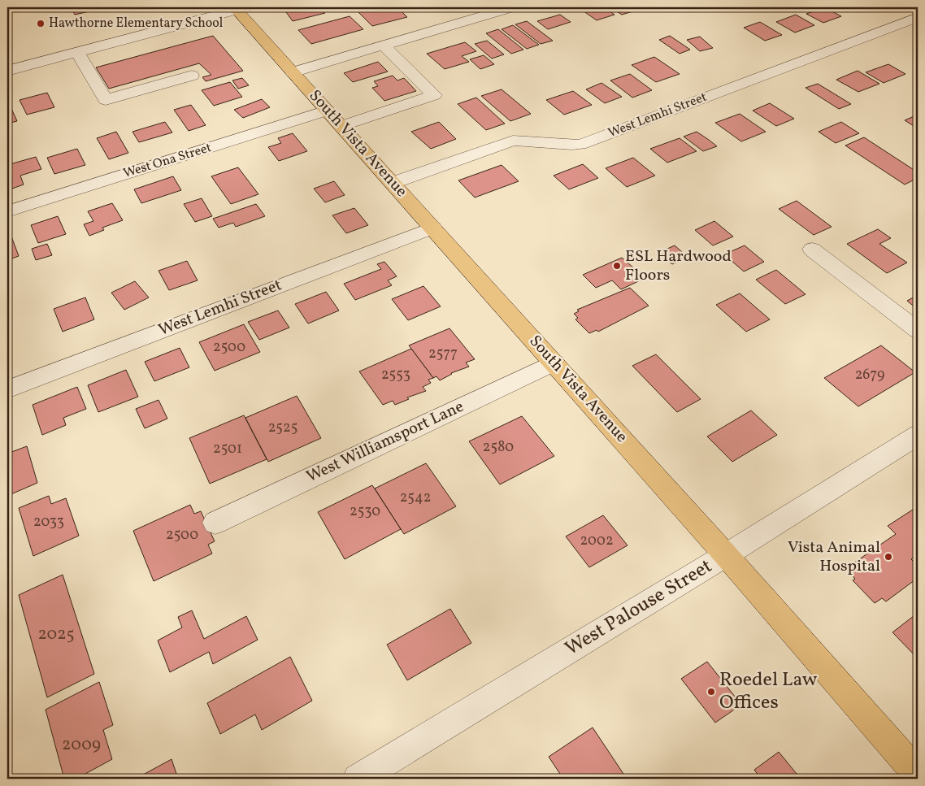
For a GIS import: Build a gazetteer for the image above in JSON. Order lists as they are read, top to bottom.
{
  "streets": {
    "main road": ["South Vista Avenue"],
    "street": [
      "West Lemhi Street",
      "West Ona Street",
      "West Williamsport Lane",
      "West Palouse Street"
    ]
  },
  "crossings": [
    ["West Lemhi Street", "South Vista Avenue"],
    ["South Vista Avenue", "West Ona Street"],
    ["South Vista Avenue", "West Williamsport Lane"],
    ["South Vista Avenue", "West Palouse Street"]
  ],
  "places": [
    "Hawthorne Elementary School",
    "ESL Hardwood Floors",
    "Vista Animal Hospital",
    "Roedel Law Offices"
  ],
  "house_numbers": [
    "2500",
    "2577",
    "2553",
    "2679",
    "2525",
    "2580",
    "2501",
    "2542",
    "2530",
    "2033",
    "2500",
    "2002",
    "2025",
    "2009"
  ]
}
